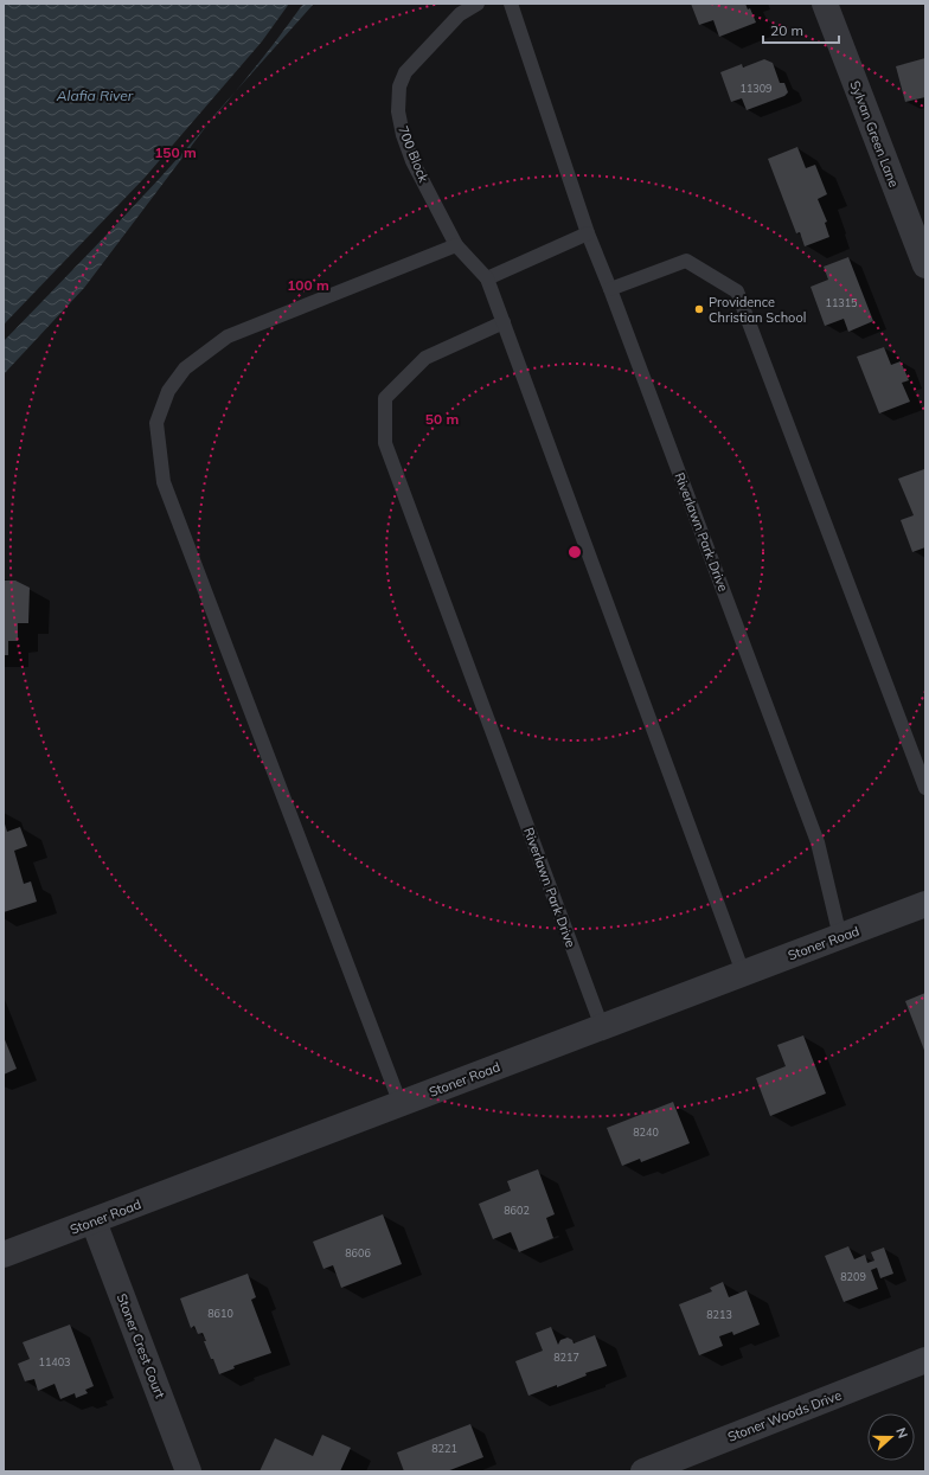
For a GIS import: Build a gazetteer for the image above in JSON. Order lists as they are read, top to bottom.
{
  "streets": {
    "street": [
      "Sylvan Green Lane",
      "Stoner Road",
      "Stoner Crest Court",
      "Stoner Woods Drive"
    ],
    "lane": ["700 Block", "Riverlawn Park Drive"]
  },
  "crossings": [
    ["Riverlawn Park Drive", "Stoner Road"],
    ["Stoner Road", "Stoner Crest Court"]
  ],
  "water": ["Alafia River"],
  "places": ["Providence Christian School"],
  "house_numbers": [
    "11309",
    "11315",
    "8240",
    "8602",
    "8606",
    "8209",
    "8610",
    "8213",
    "8217",
    "11403",
    "8221"
  ],
  "scale_bar": "20 m",
  "north": "right",
  "rings": ["150 m", "100 m", "50 m"]
}
